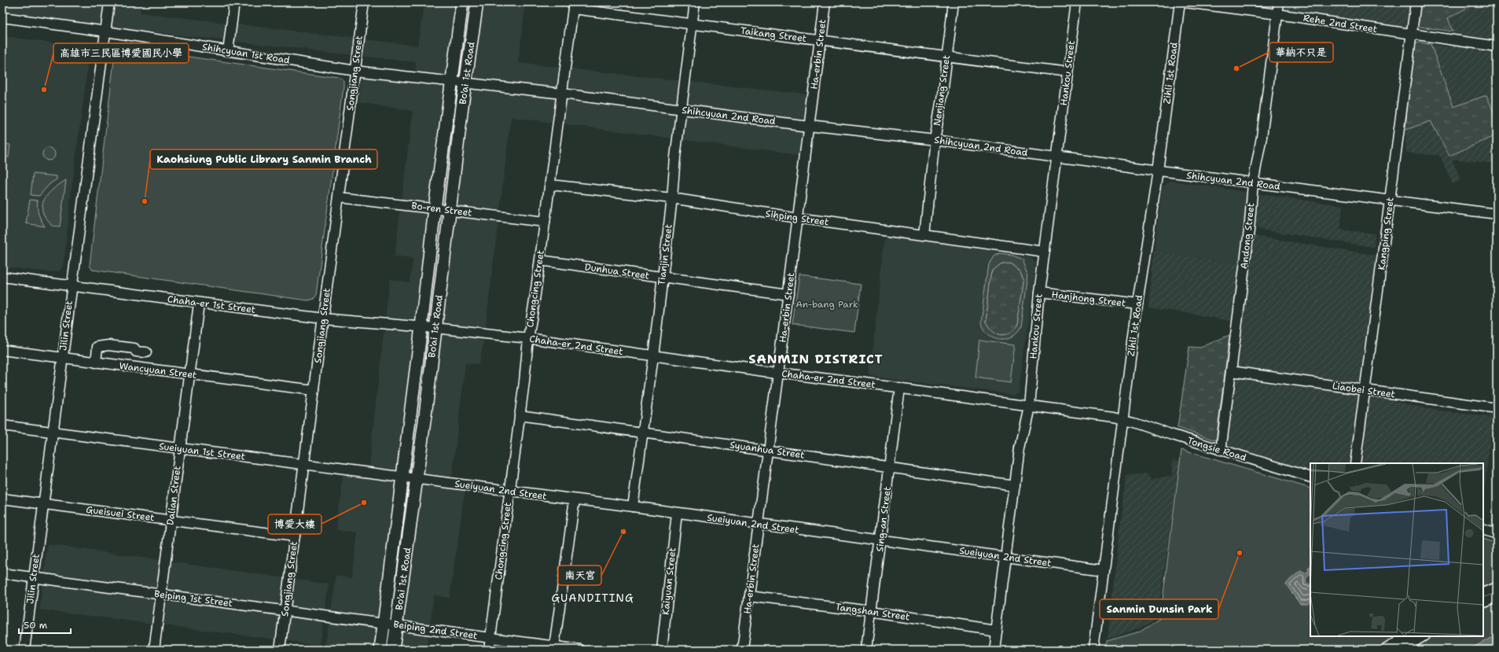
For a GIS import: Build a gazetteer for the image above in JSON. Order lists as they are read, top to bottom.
{
  "streets": {
    "main road": ["Bo'ai 1st Road"],
    "street": [
      "Rehe 2nd Street",
      "Taikang Street",
      "Shihcyuan 1st Road",
      "Ha-erbin Street",
      "Songjiang Street",
      "Hankou Street",
      "Zihli 1st Road",
      "Nenjiang Street",
      "Shihcyuan 2nd Road",
      "Bo-ren Street",
      "Sihping Street",
      "Kangping Street",
      "Andong Street",
      "Tianjin Street",
      "Dunhua Street",
      "Chongcing Street",
      "Hanjhong Street",
      "Chaha-er 1st Street",
      "Jilin Street",
      "Chaha-er 2nd Street",
      "Wancyuan Street",
      "Liaobei Street",
      "Tongsie Road",
      "Syuanhua Street",
      "Sueiyuan 1st Street",
      "Sueiyuan 2nd Street",
      "Dalian Street",
      "Gueisuei Street",
      "Sing-an Street",
      "Kaiyuan Street",
      "Beiping 1st Street",
      "Tangshan Street",
      "Beiping 2nd Street"
    ]
  },
  "crossings": [
    ["Rehe 2nd Street", "Kangping Street"],
    ["Rehe 2nd Street", "Andong Street"],
    ["Taikang Street", "Ha-erbin Street"],
    ["Taikang Street", "Hankou Street"],
    ["Taikang Street", "Nenjiang Street"],
    ["Taikang Street", "Tianjin Street"],
    ["Taikang Street", "Chongcing Street"],
    ["Shihcyuan 1st Road", "Songjiang Street"],
    ["Shihcyuan 1st Road", "Bo'ai 1st Road"],
    ["Shihcyuan 1st Road", "Shihcyuan 2nd Road"],
    ["Shihcyuan 1st Road", "Jilin Street"],
    ["Ha-erbin Street", "Shihcyuan 2nd Road"],
    ["Ha-erbin Street", "Sihping Street"],
    ["Ha-erbin Street", "Dunhua Street"],
    ["Ha-erbin Street", "Chaha-er 2nd Street"],
    ["Ha-erbin Street", "Syuanhua Street"],
    ["Ha-erbin Street", "Sueiyuan 2nd Street"],
    ["Ha-erbin Street", "Tangshan Street"],
    ["Songjiang Street", "Bo-ren Street"],
    ["Songjiang Street", "Chaha-er 1st Street"],
    ["Songjiang Street", "Wancyuan Street"],
    ["Songjiang Street", "Sueiyuan 1st Street"],
    ["Songjiang Street", "Gueisuei Street"],
    ["Songjiang Street", "Beiping 1st Street"],
    ["Bo'ai 1st Road", "Shihcyuan 2nd Road"],
    ["Bo'ai 1st Road", "Bo-ren Street"],
    ["Bo'ai 1st Road", "Chaha-er 1st Street"],
    ["Bo'ai 1st Road", "Chaha-er 2nd Street"],
    ["Bo'ai 1st Road", "Sueiyuan 1st Street"],
    ["Bo'ai 1st Road", "Sueiyuan 2nd Street"],
    ["Bo'ai 1st Road", "Beiping 1st Street"],
    ["Bo'ai 1st Road", "Beiping 2nd Street"],
    ["Hankou Street", "Shihcyuan 2nd Road"],
    ["Hankou Street", "Sihping Street"],
    ["Hankou Street", "Hanjhong Street"],
    ["Hankou Street", "Chaha-er 2nd Street"],
    ["Hankou Street", "Syuanhua Street"],
    ["Hankou Street", "Sueiyuan 2nd Street"],
    ["Hankou Street", "Tangshan Street"],
    ["Zihli 1st Road", "Shihcyuan 2nd Road"],
    ["Zihli 1st Road", "Hanjhong Street"],
    ["Zihli 1st Road", "Chaha-er 2nd Street"],
    ["Zihli 1st Road", "Tongsie Road"],
    ["Zihli 1st Road", "Sueiyuan 2nd Street"],
    ["Nenjiang Street", "Shihcyuan 2nd Road"],
    ["Nenjiang Street", "Sihping Street"],
    ["Shihcyuan 2nd Road", "Kangping Street"],
    ["Shihcyuan 2nd Road", "Andong Street"],
    ["Shihcyuan 2nd Road", "Tianjin Street"],
    ["Shihcyuan 2nd Road", "Chongcing Street"],
    ["Bo-ren Street", "Chongcing Street"],
    ["Sihping Street", "Tianjin Street"],
    ["Sihping Street", "Chongcing Street"],
    ["Kangping Street", "Liaobei Street"],
    ["Andong Street", "Liaobei Street"],
    ["Andong Street", "Tongsie Road"],
    ["Tianjin Street", "Dunhua Street"],
    ["Tianjin Street", "Chaha-er 2nd Street"],
    ["Tianjin Street", "Syuanhua Street"],
    ["Tianjin Street", "Sueiyuan 2nd Street"],
    ["Dunhua Street", "Chongcing Street"],
    ["Chongcing Street", "Chaha-er 2nd Street"],
    ["Chongcing Street", "Syuanhua Street"],
    ["Chongcing Street", "Sueiyuan 2nd Street"],
    ["Chongcing Street", "Beiping 2nd Street"],
    ["Chaha-er 1st Street", "Jilin Street"],
    ["Chaha-er 1st Street", "Chaha-er 2nd Street"],
    ["Chaha-er 1st Street", "Dalian Street"],
    ["Jilin Street", "Wancyuan Street"],
    ["Jilin Street", "Sueiyuan 1st Street"],
    ["Jilin Street", "Gueisuei Street"],
    ["Jilin Street", "Beiping 1st Street"],
    ["Chaha-er 2nd Street", "Tongsie Road"],
    ["Chaha-er 2nd Street", "Sing-an Street"],
    ["Wancyuan Street", "Dalian Street"],
    ["Syuanhua Street", "Sing-an Street"],
    ["Sueiyuan 1st Street", "Sueiyuan 2nd Street"],
    ["Sueiyuan 1st Street", "Dalian Street"],
    ["Sueiyuan 2nd Street", "Sing-an Street"],
    ["Sueiyuan 2nd Street", "Kaiyuan Street"],
    ["Dalian Street", "Gueisuei Street"],
    ["Dalian Street", "Beiping 1st Street"],
    ["Sing-an Street", "Tangshan Street"],
    ["Beiping 1st Street", "Beiping 2nd Street"]
  ],
  "districts": ["SANMIN DISTRICT", "GUANDITING"],
  "parks": ["An-bang Park"],
  "places": [
    "華納不只是",
    "高雄市三民區博愛國民小學",
    "Kaohsiung Public Library Sanmin Branch",
    "博愛大樓",
    "南天宮",
    "Sanmin Dunsin Park"
  ],
  "scale_bar": "50 m"
}
